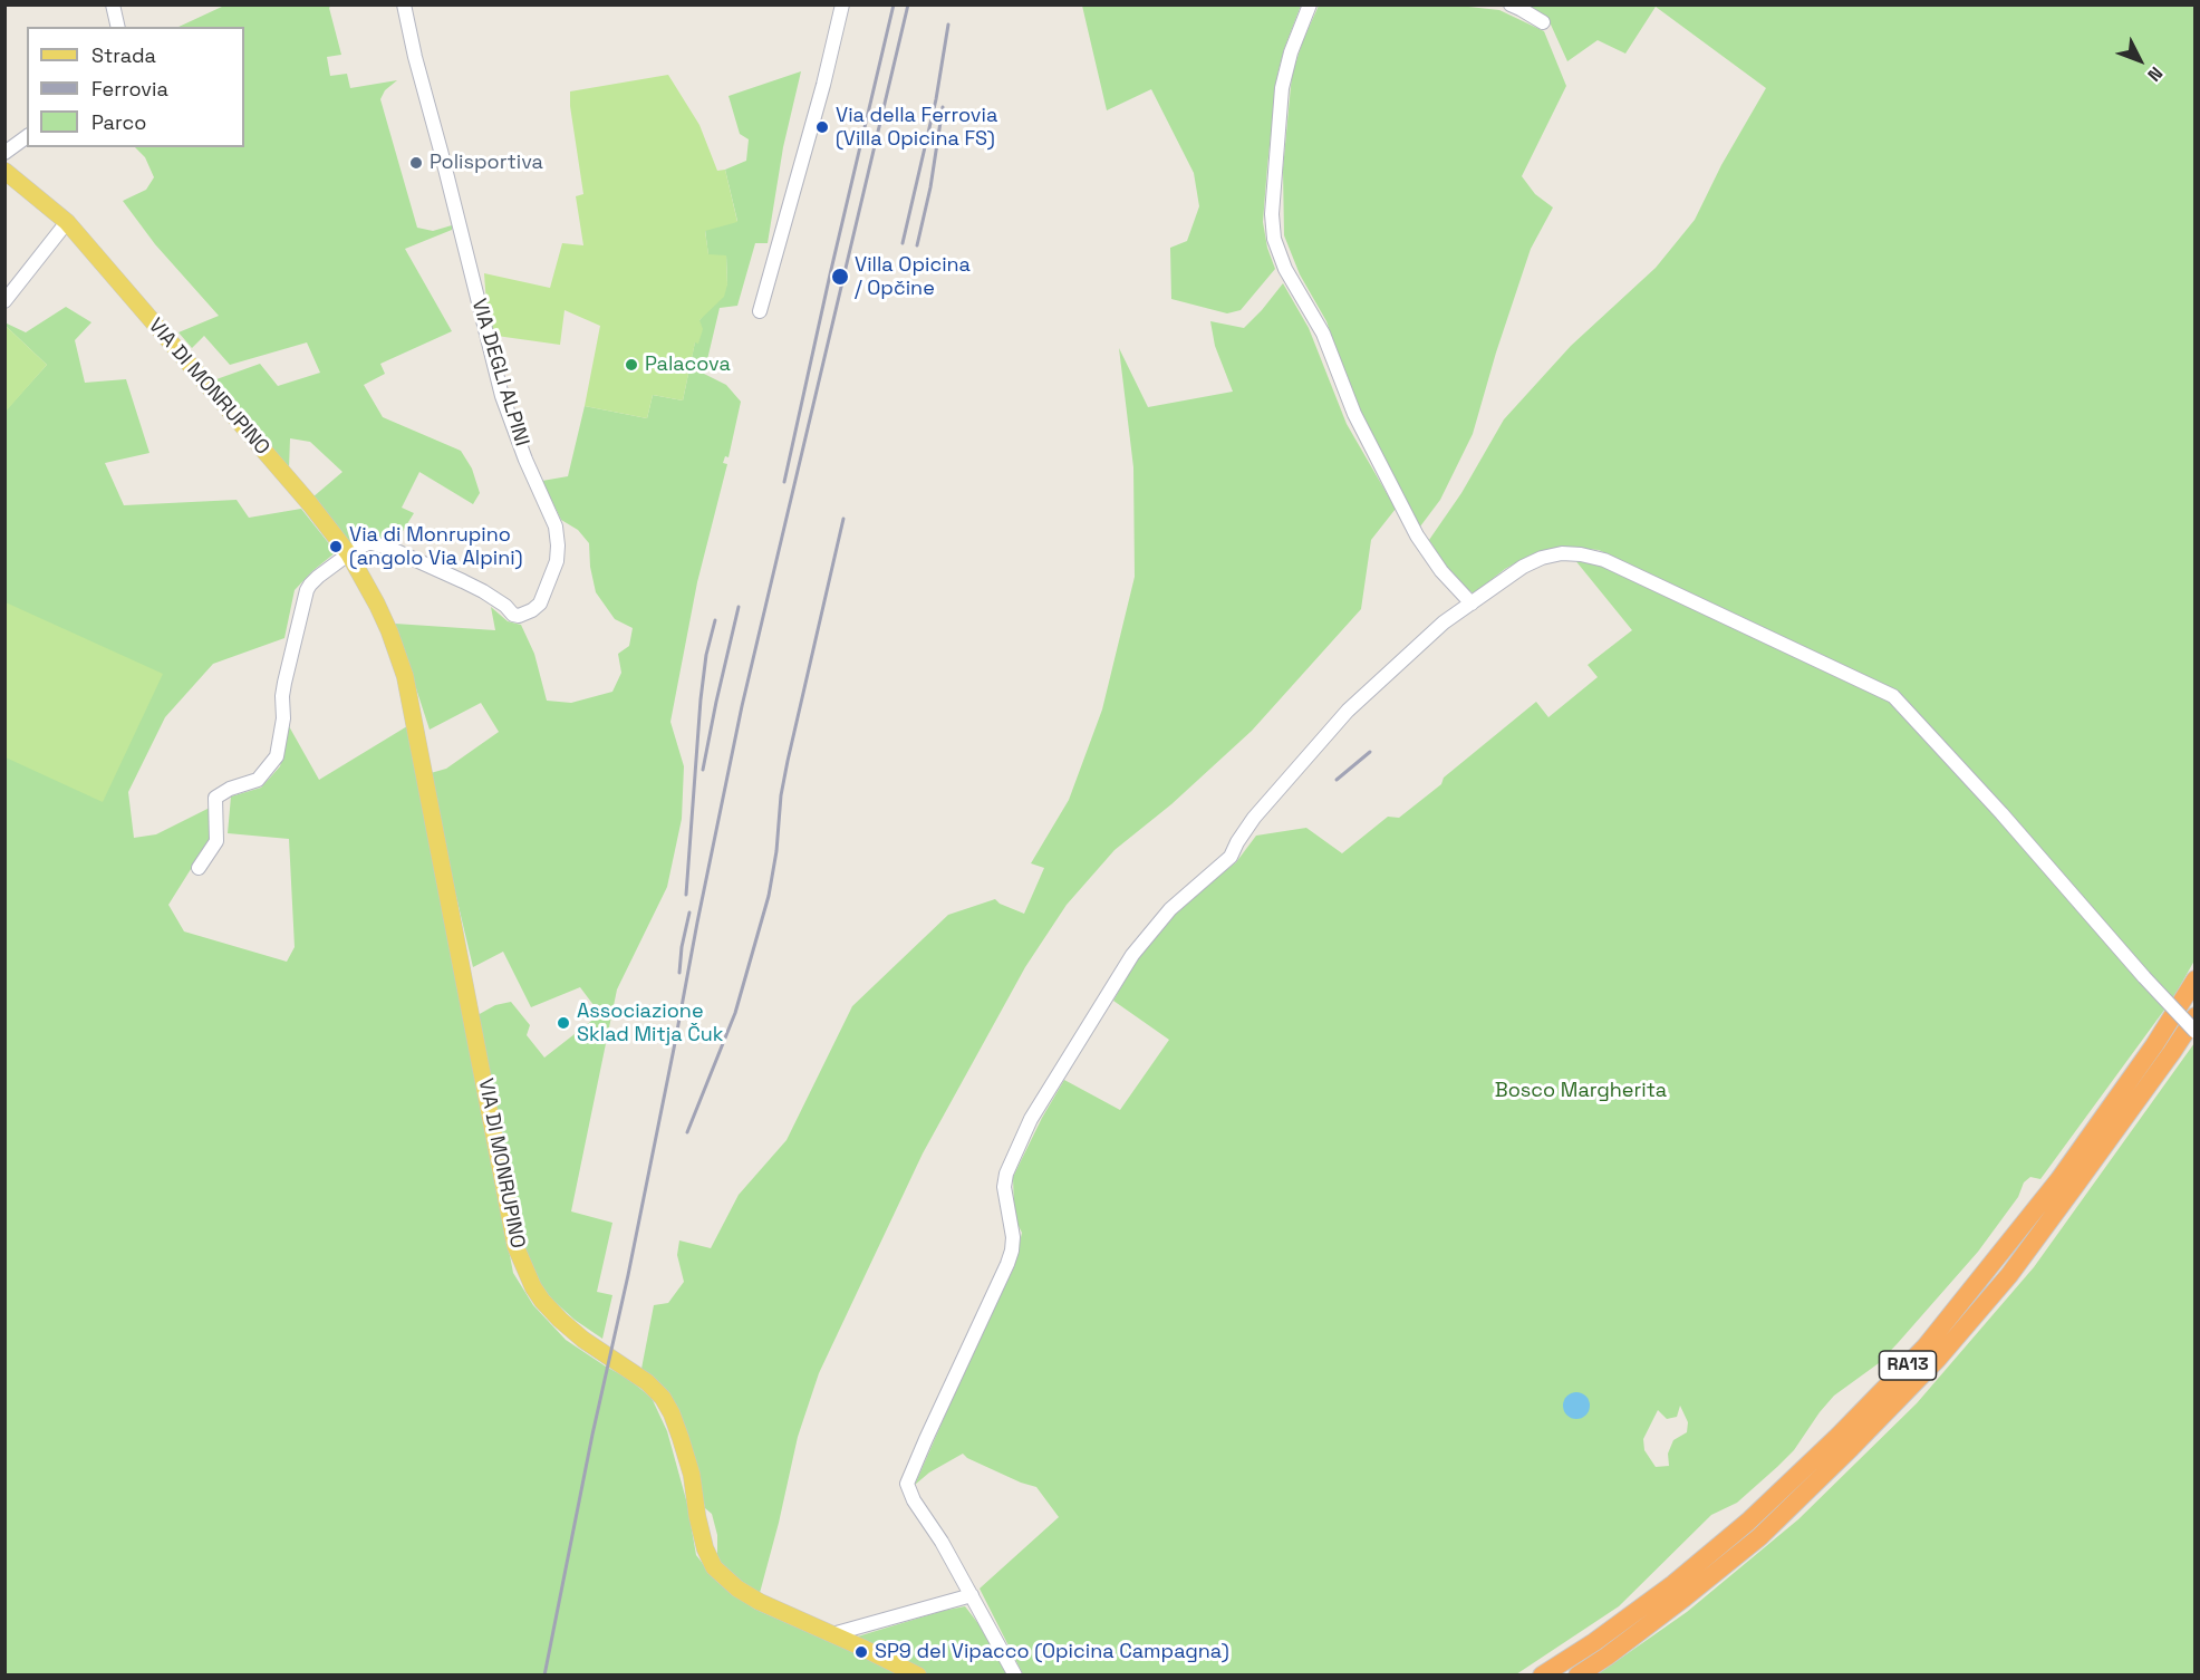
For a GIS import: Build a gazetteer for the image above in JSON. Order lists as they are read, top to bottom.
{
  "streets": {
    "highway": ["RA13"],
    "main road": ["VIA DI MONRUPINO"],
    "street": ["VIA DEGLI ALPINI"]
  },
  "crossings": [
    ["VIA DEGLI ALPINI", "VIA DI MONRUPINO"]
  ],
  "parks": ["Bosco Margherita"],
  "places": [
    "Via della Ferrovia (Villa Opicina FS)",
    "Polisportiva",
    "Villa Opicina / Opčine",
    "Palacova",
    "Via di Monrupino (angolo Via Alpini)",
    "Associazione Sklad Mitja Čuk",
    "SP9 del Vipacco (Opicina Campagna)"
  ],
  "legend": ["Strada", "Ferrovia", "Parco"],
  "north": "bottom right"
}
